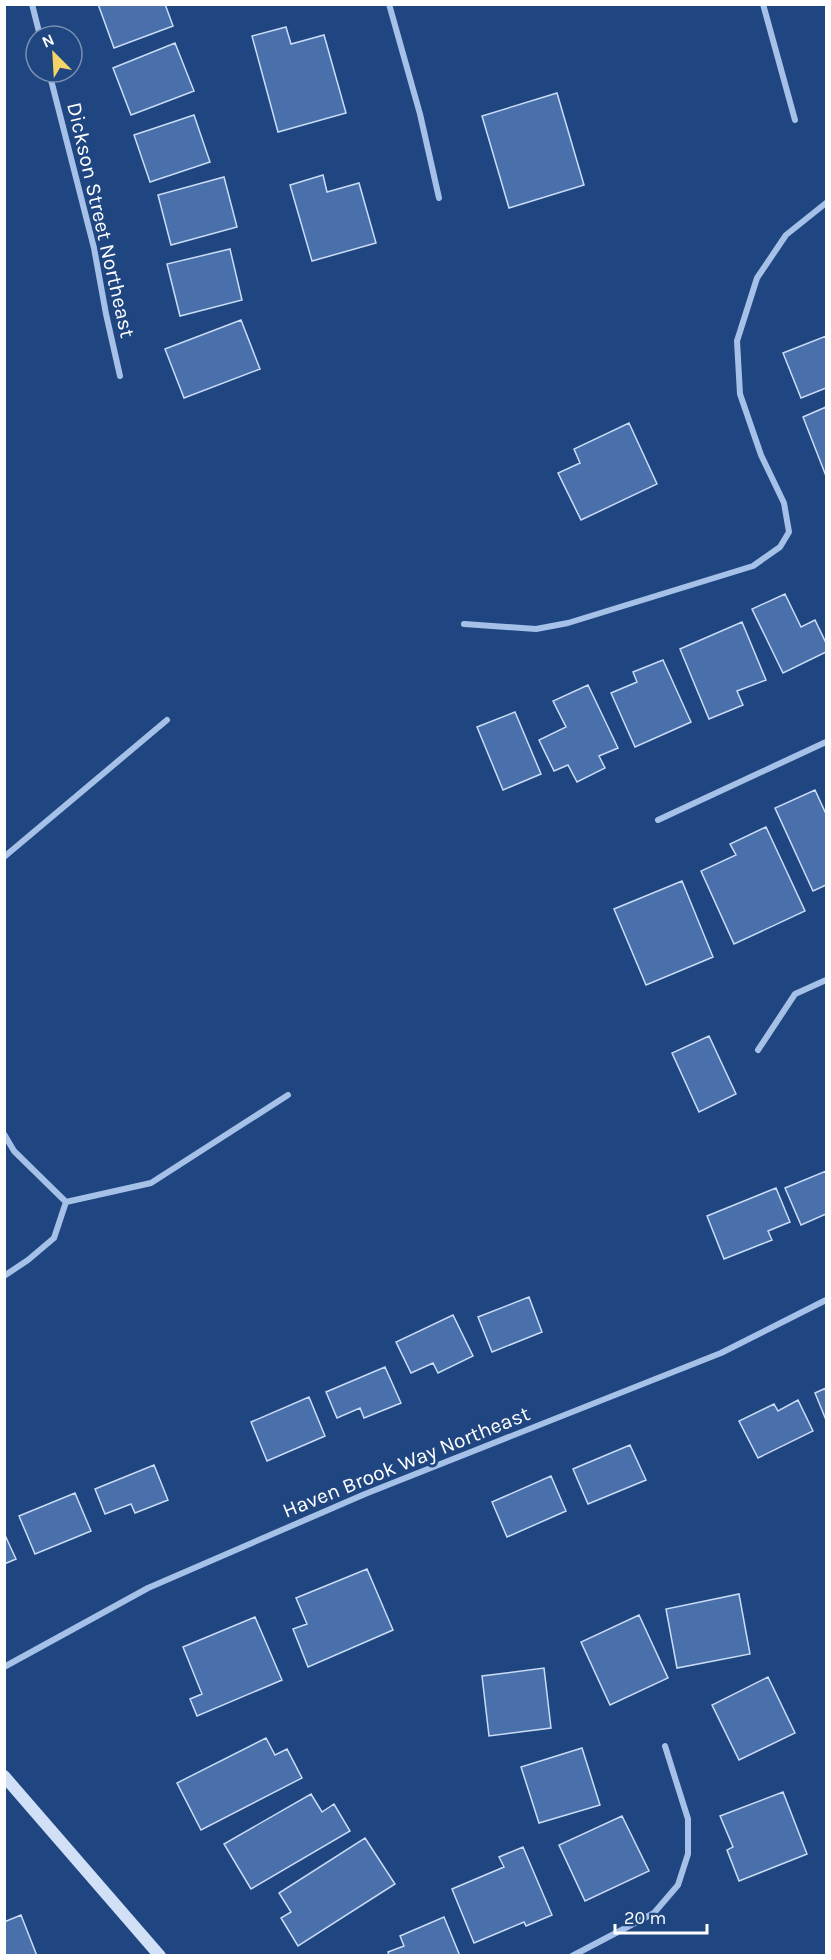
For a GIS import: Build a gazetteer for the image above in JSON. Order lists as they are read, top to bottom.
{
  "streets": {
    "street": ["Dickson Street Northeast", "Haven Brook Way Northeast"]
  },
  "scale_bar": "20 m",
  "north": "top left"
}
